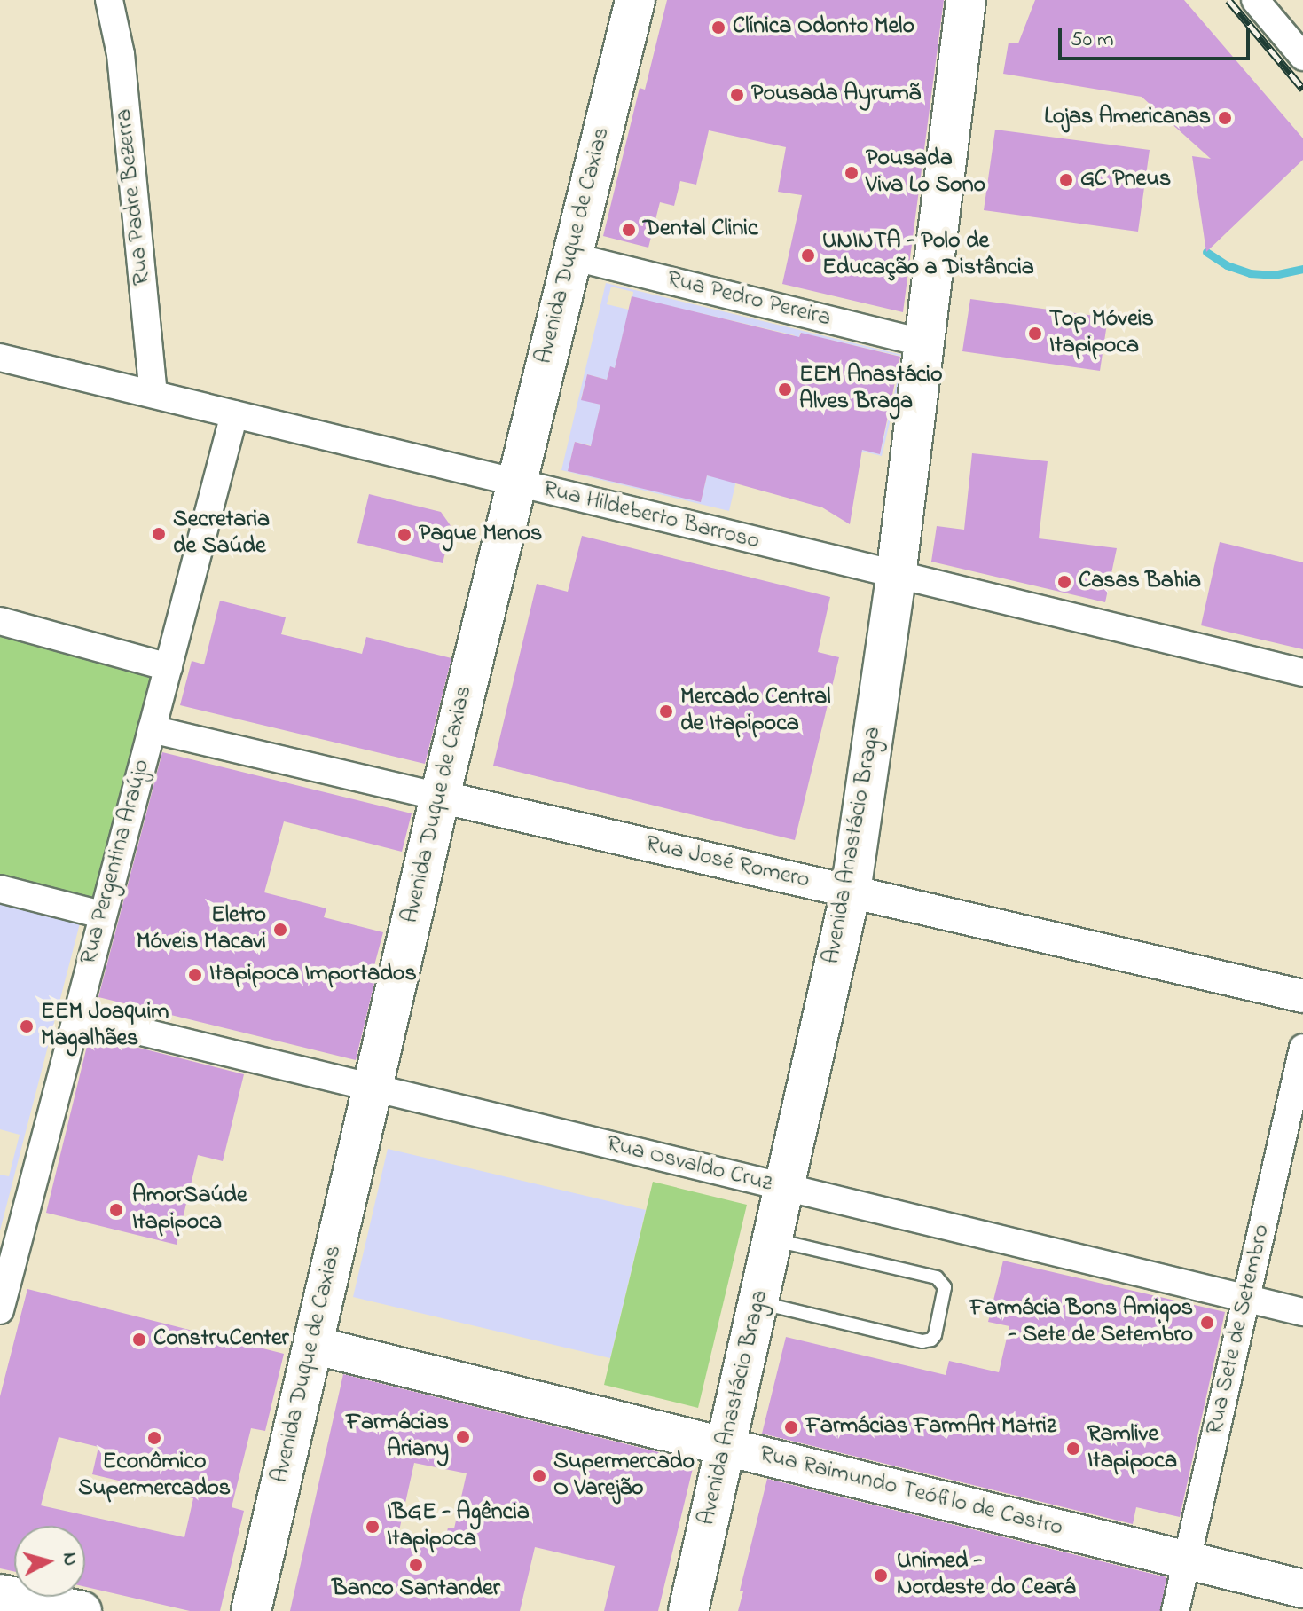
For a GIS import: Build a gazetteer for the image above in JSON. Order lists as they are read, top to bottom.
{
  "streets": {
    "main road": ["Avenida Duque de Caxias", "Avenida Anastácio Braga", "Rua Raimundo Teófilo de Castro"],
    "street": [
      "Rua Padre Bezerra",
      "Rua Pedro Pereira",
      "Rua Hildeberto Barroso",
      "Rua Pergentina Araújo",
      "Rua José Romero",
      "Rua Osvaldo Cruz",
      "Rua Sete de Setembro"
    ]
  },
  "crossings": [
    ["Rua Padre Bezerra", "Rua Hildeberto Barroso"],
    ["Avenida Duque de Caxias", "Rua Pedro Pereira"],
    ["Avenida Duque de Caxias", "Rua Hildeberto Barroso"],
    ["Avenida Duque de Caxias", "Rua José Romero"],
    ["Avenida Duque de Caxias", "Rua Osvaldo Cruz"],
    ["Avenida Duque de Caxias", "Rua Raimundo Teófilo de Castro"],
    ["Rua Pedro Pereira", "Avenida Anastácio Braga"],
    ["Rua Hildeberto Barroso", "Avenida Anastácio Braga"],
    ["Rua Hildeberto Barroso", "Rua Pergentina Araújo"],
    ["Avenida Anastácio Braga", "Rua José Romero"],
    ["Avenida Anastácio Braga", "Rua Osvaldo Cruz"],
    ["Avenida Anastácio Braga", "Rua Raimundo Teófilo de Castro"],
    ["Rua Pergentina Araújo", "Rua José Romero"],
    ["Rua Pergentina Araújo", "Rua Osvaldo Cruz"],
    ["Rua Osvaldo Cruz", "Rua Sete de Setembro"],
    ["Rua Sete de Setembro", "Rua Raimundo Teófilo de Castro"]
  ],
  "places": [
    "Clínica Odonto Melo",
    "Pousada Ayrumã",
    "Lojas Americanas",
    "Pousada Viva Lo Sono",
    "GC Pneus",
    "Dental Clinic",
    "UNINTA - Polo de Educação a Distância",
    "Top Móveis Itapipoca",
    "EEM Anastácio Alves Braga",
    "Secretaria de Saúde",
    "Pague Menos",
    "Casas Bahia",
    "Mercado Central de Itapipoca",
    "Eletro Móveis Macavi",
    "Itapipoca Importados",
    "EEM Joaquim Magalhães",
    "AmorSaúde Itapipoca",
    "Farmácia Bons Amigos - Sete de Setembro",
    "ConstruCenter",
    "Farmácias FarmArt Matriz",
    "Farmácias Ariany",
    "Econômico Supermercados",
    "Ramlive Itapipoca",
    "Supermercado O Varejão",
    "IBGE - Agência Itapipoca",
    "Banco Santander",
    "Unimed - Nordeste do Ceará"
  ],
  "scale_bar": "50 m",
  "north": "right"
}
